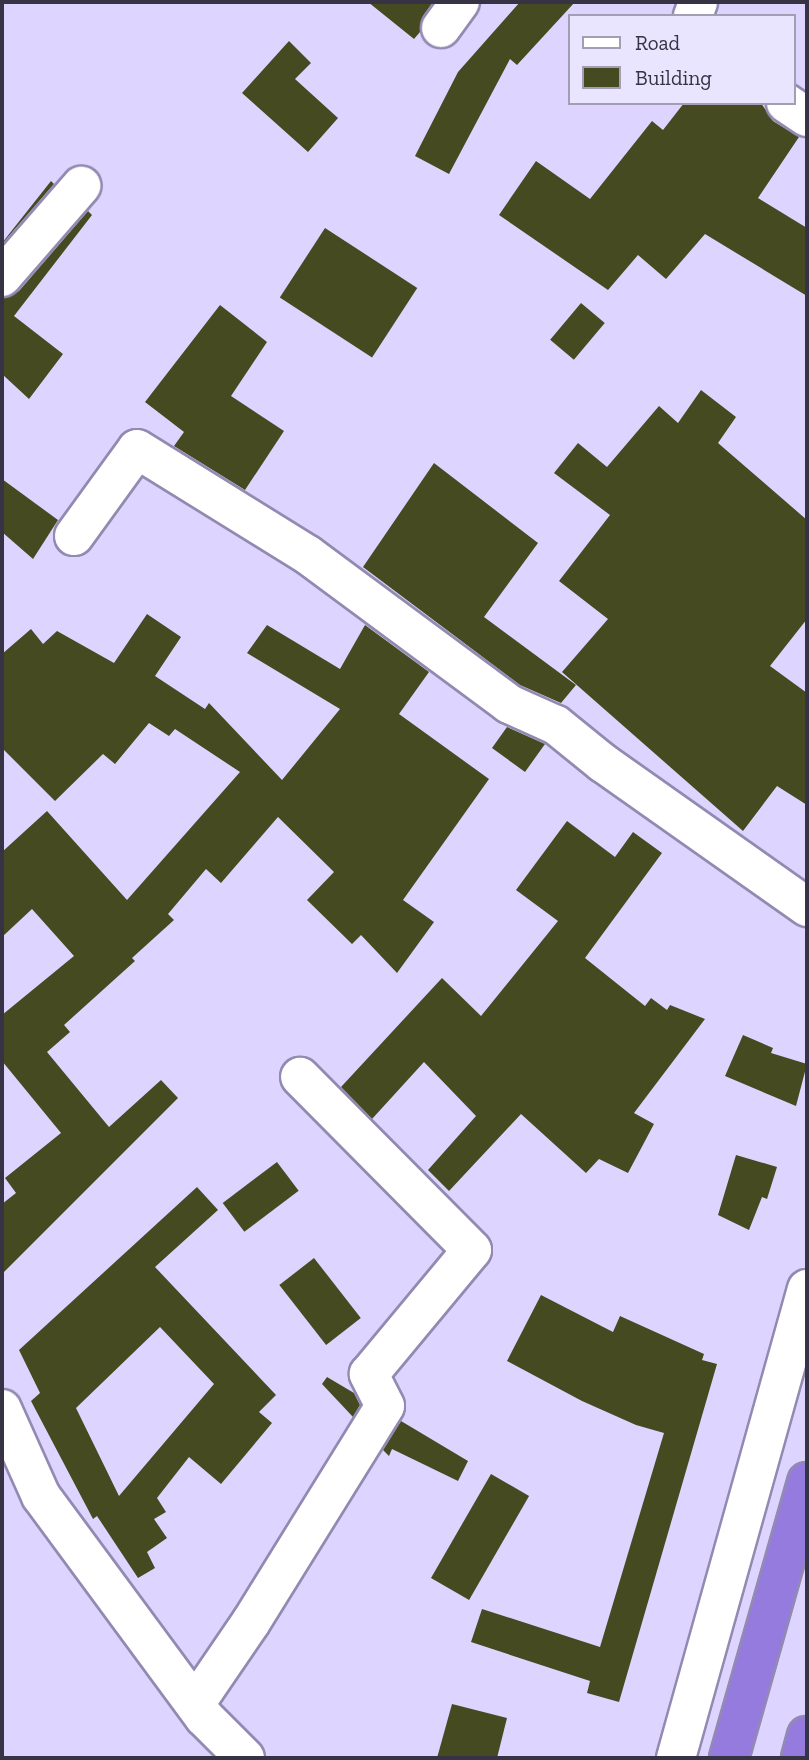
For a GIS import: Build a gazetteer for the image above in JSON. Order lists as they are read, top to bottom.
{
  "legend": ["Road", "Building"]
}
